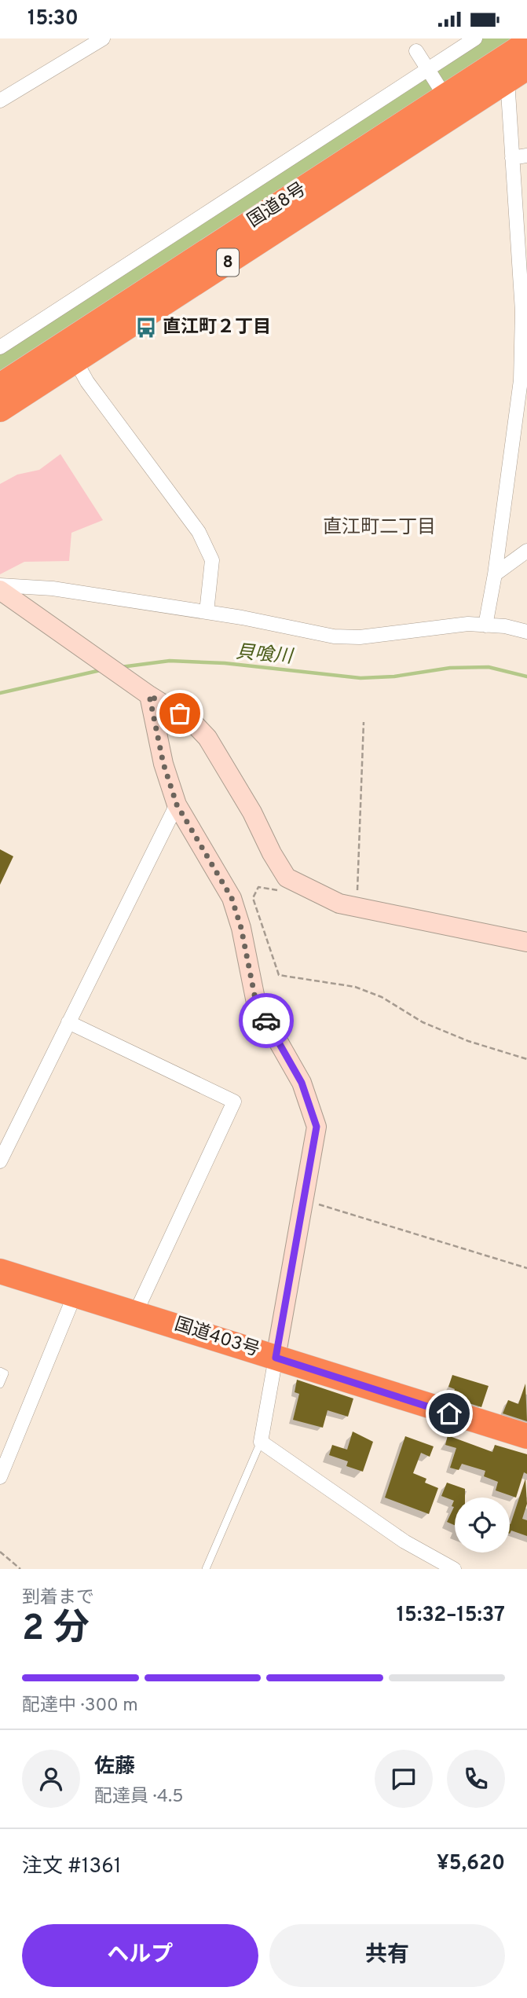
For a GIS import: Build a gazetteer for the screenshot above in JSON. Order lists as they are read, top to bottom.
{
  "streets": {
    "highway": ["国道8号", "8", "国道403号"]
  },
  "districts": ["直江町二丁目"],
  "water": ["貝喰川"],
  "places": {
    "bus stop": ["直江町２丁目"]
  },
  "page": {
    "status": "15:30",
    "heading": ["2 分", "到着まで", "15:32–15:37"],
    "panel": [
      "佐藤",
      "配達員 · 4.5",
      "注文 #1361",
      "¥5,620"
    ],
    "bar": "配達中 · 300 m",
    "buttons": ["ヘルプ", "共有"]
  }
}
